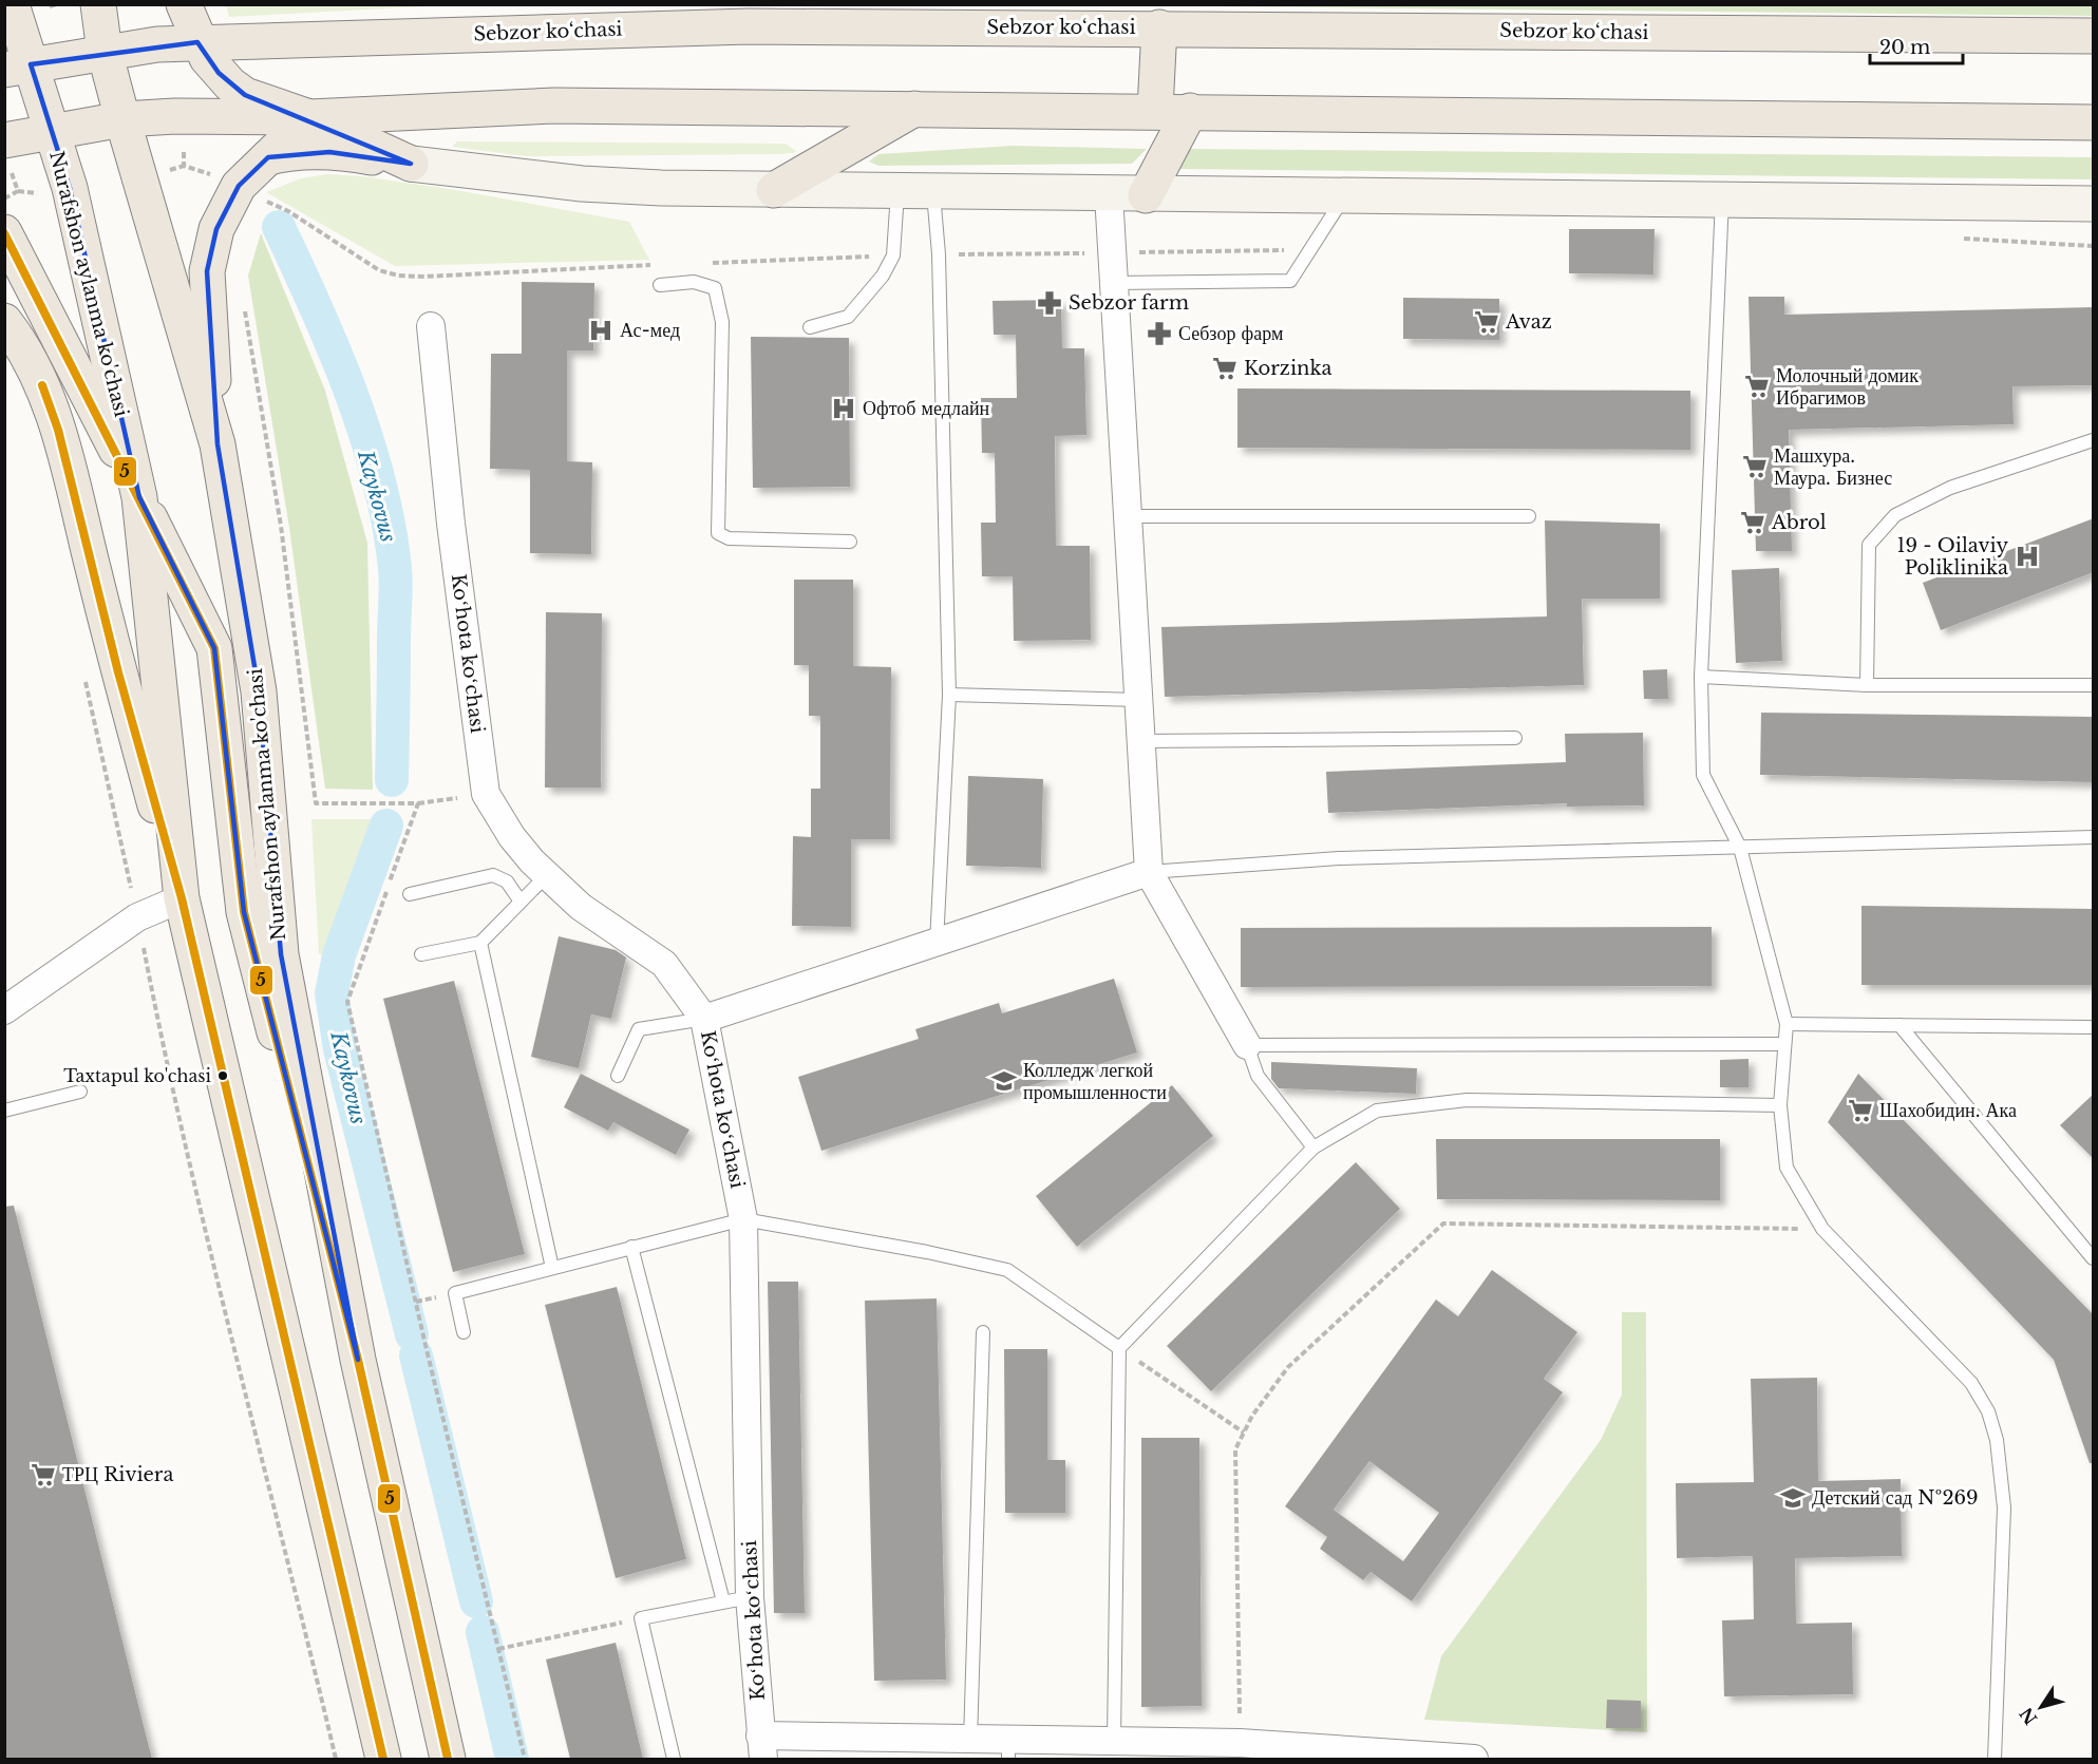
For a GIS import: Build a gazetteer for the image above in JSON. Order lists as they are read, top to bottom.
{
  "streets": {
    "main road": ["Sebzor ko‘chasi", "Nurafshon aylanma ko'chasi"],
    "street": ["Koʻhota koʻchasi"]
  },
  "crossings": [
    ["Sebzor ko‘chasi", "Nurafshon aylanma ko'chasi"]
  ],
  "water": ["Kaykovus"],
  "places": {
    "pharmacy": ["Sebzor farm", "Себзор фарм"],
    "supermarket": [
      "Avaz",
      "Korzinka",
      "Молочный домик Ибрагимов",
      "Машхура. Маура. Бизнес",
      "Abrol",
      "Шахобидин. Ака",
      "ТРЦ Riviera"
    ],
    "hospital": ["Ас-мед", "Офтоб медлайн", "19 - Oilaviy Poliklinika"],
    "other": ["Taxtapul ko'chasi"],
    "school or university": ["Колледж легкой промышленности", "Детский сад №269"]
  },
  "lines": ["transit line 5"],
  "scale_bar": "20 m",
  "north": "bottom left"
}
